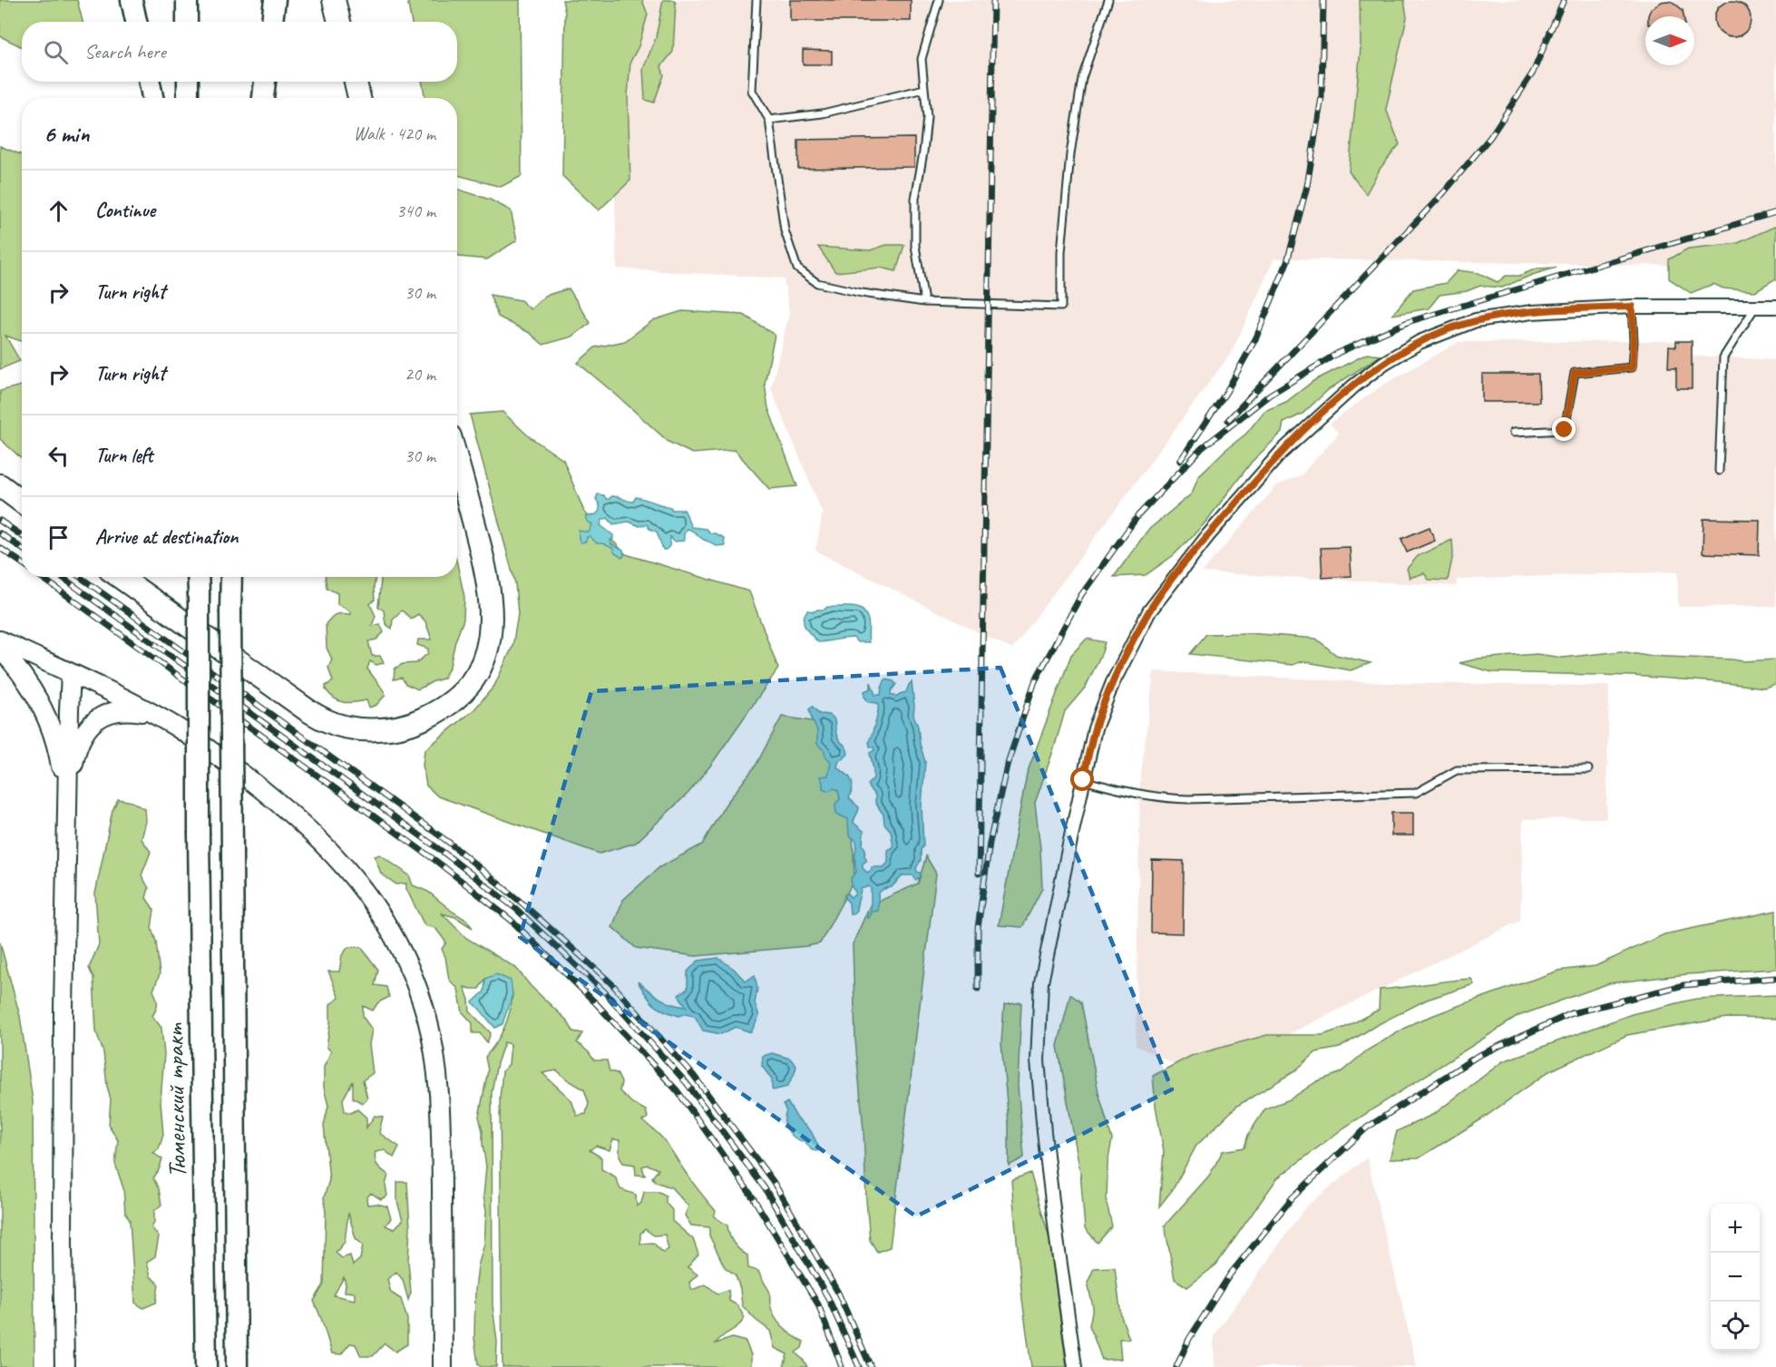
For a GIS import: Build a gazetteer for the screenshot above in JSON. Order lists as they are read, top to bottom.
{
  "streets": {
    "main road": ["Тюменский тракт"]
  },
  "north": "right",
  "page": {
    "search": "Search here",
    "heading": ["6 min", "Walk · 420 m"],
    "list": [
      ["Continue", "340 m"],
      ["Turn right", "30 m"],
      ["Turn right", "20 m"],
      ["Turn left", "30 m"],
      "Arrive at destination"
    ],
    "map_buttons": ["+", "−"]
  }
}
